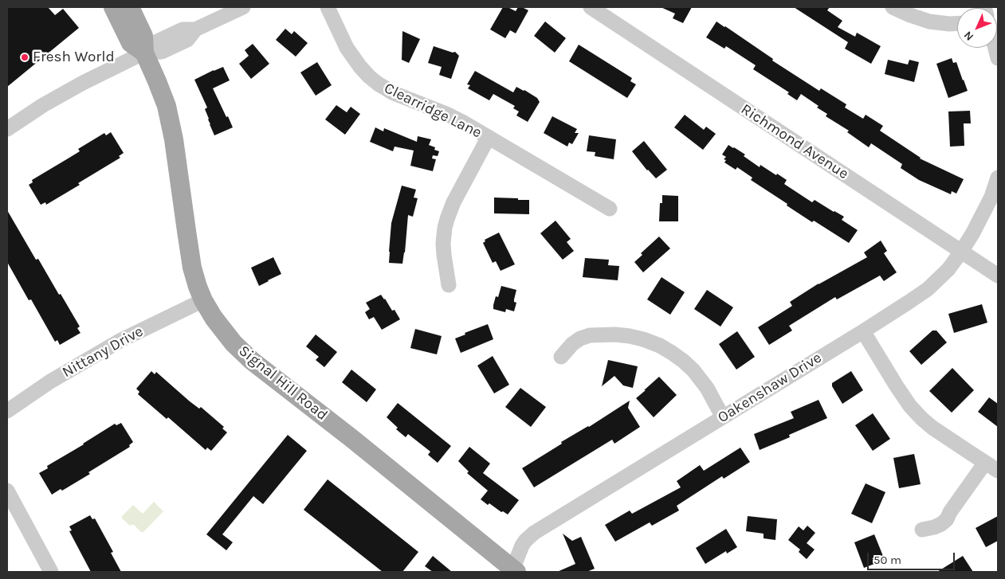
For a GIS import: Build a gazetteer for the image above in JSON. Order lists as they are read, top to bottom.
{
  "streets": {
    "main road": ["Signal Hill Road"],
    "street": [
      "Clearridge Lane",
      "Richmond Avenue",
      "Nittany Drive",
      "Oakenshaw Drive"
    ]
  },
  "crossings": [
    ["Richmond Avenue", "Oakenshaw Drive"],
    ["Nittany Drive", "Signal Hill Road"],
    ["Signal Hill Road", "Oakenshaw Drive"]
  ],
  "places": ["Fresh World"],
  "scale_bar": "50 m",
  "north": "bottom left"
}
